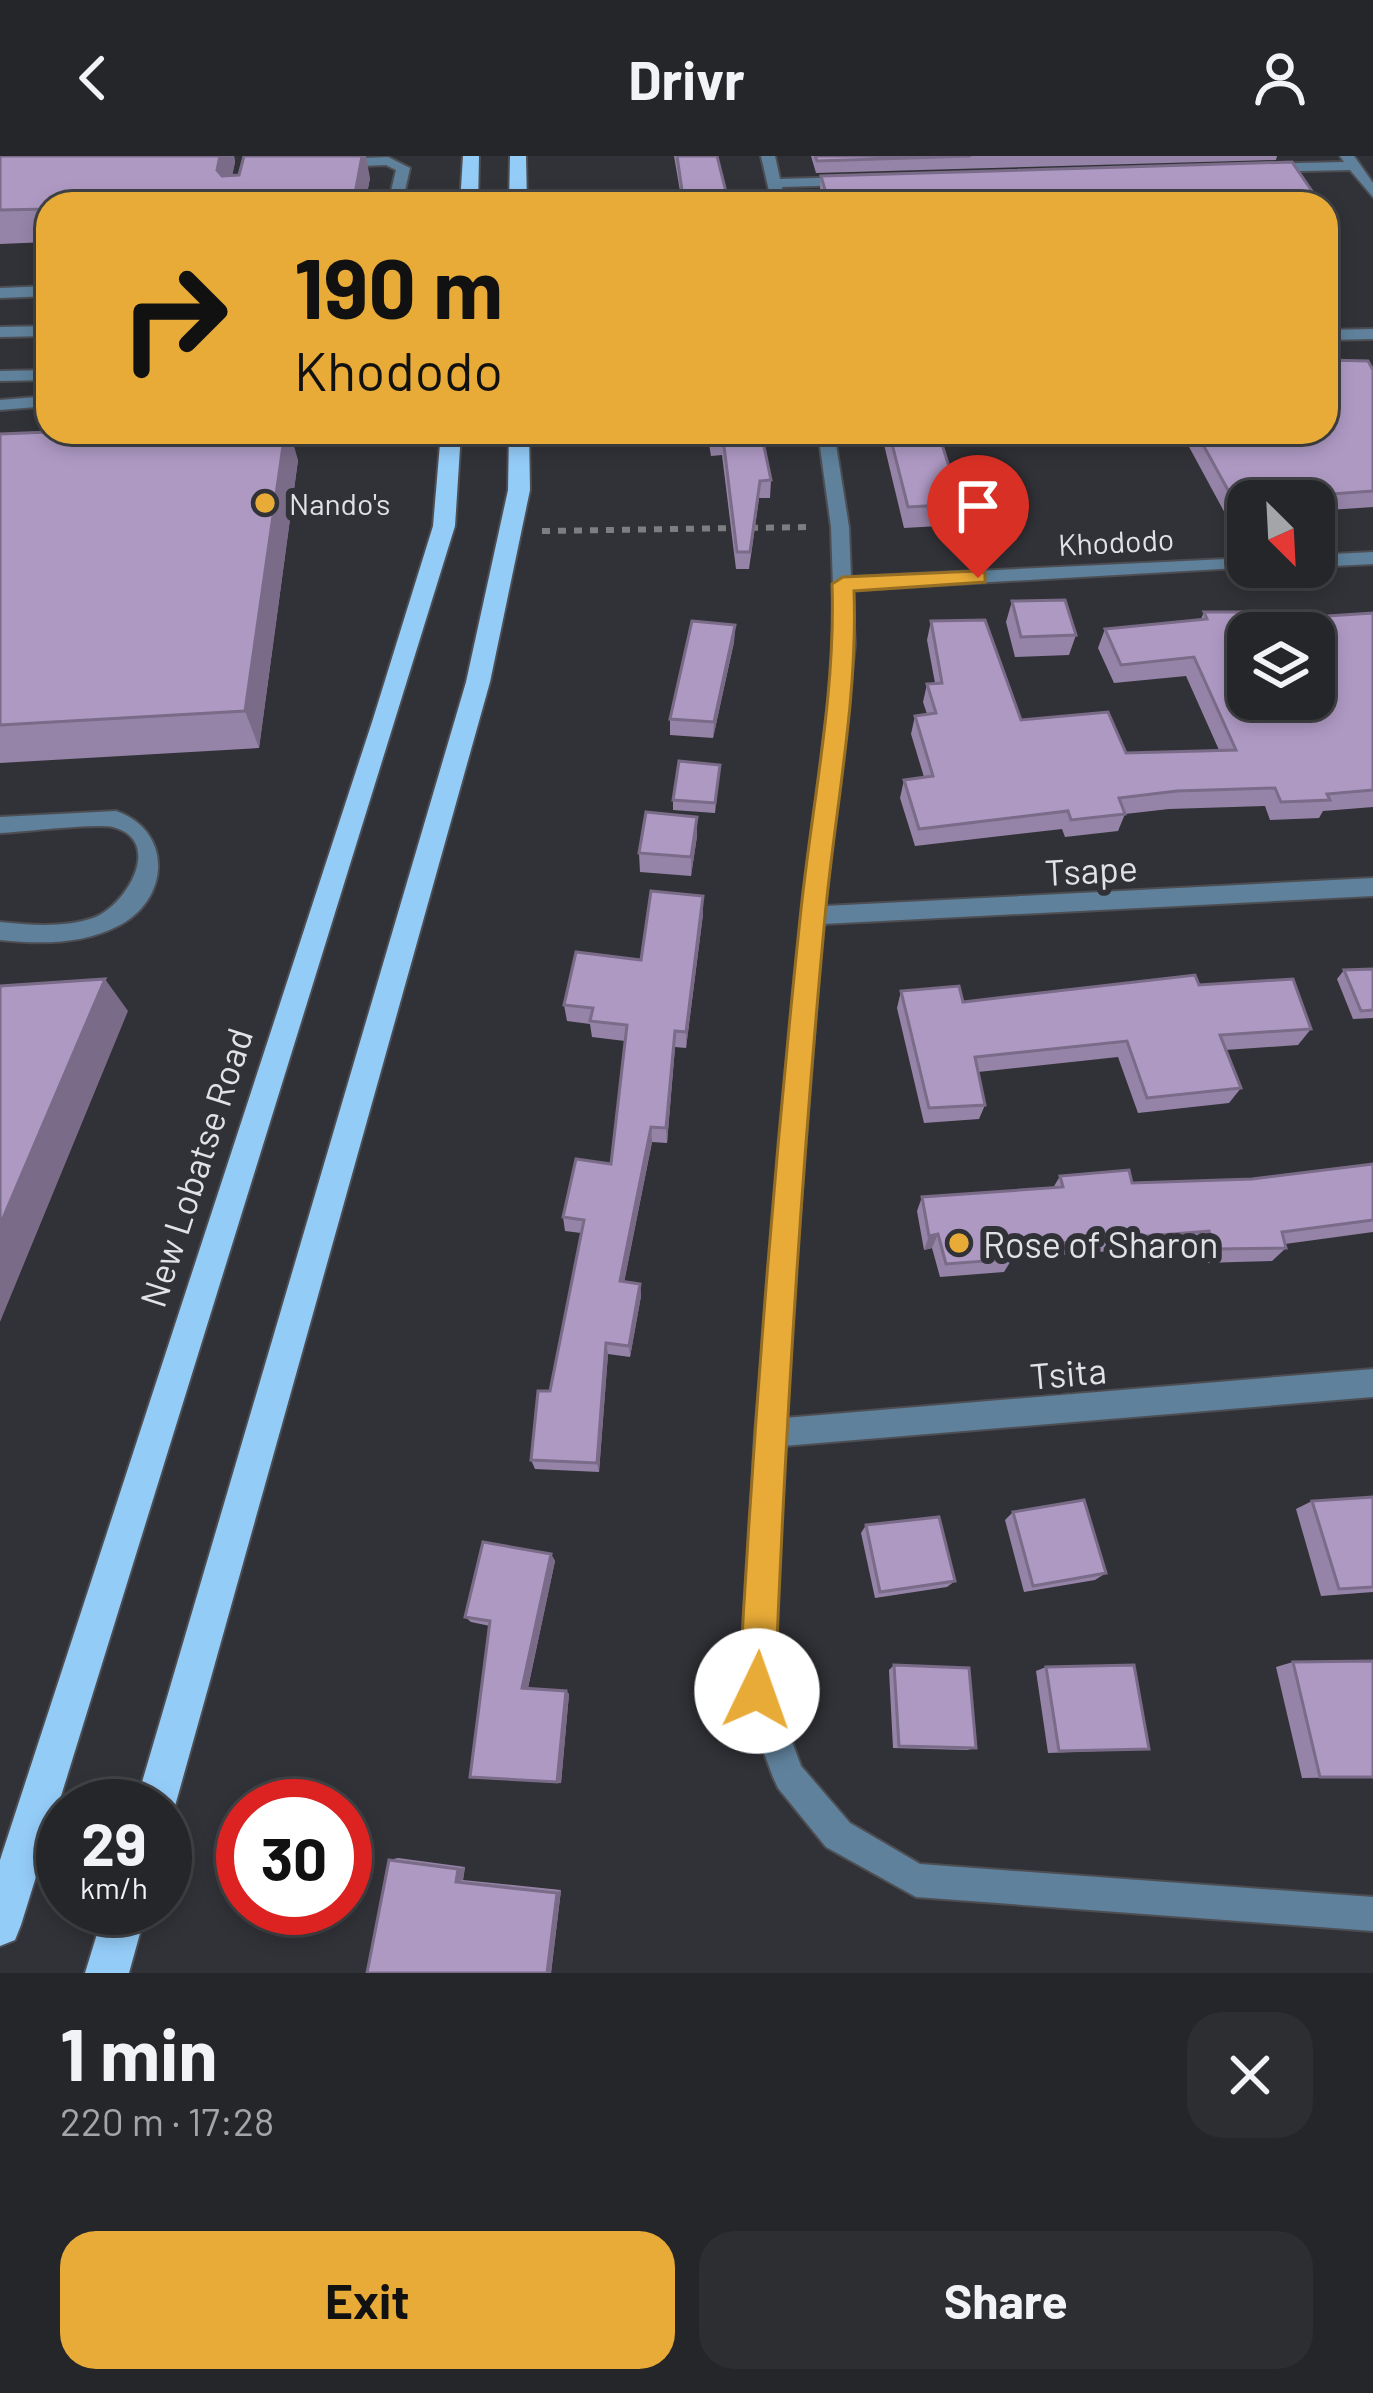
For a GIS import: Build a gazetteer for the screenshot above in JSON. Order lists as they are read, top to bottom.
{
  "streets": {
    "main road": ["New Lobatse Road"],
    "street": ["Khododo", "Tsape", "Tsita"]
  },
  "places": ["Nando's", "Rose of Sharon"],
  "north": "bottom right",
  "page": {
    "header": "Drivr",
    "turn": ["190 m", "Khododo"],
    "speed": "29 km/h",
    "limit": "30",
    "heading": ["1 min", "220 m · 17:28"],
    "buttons": ["Exit", "Share"]
  }
}
